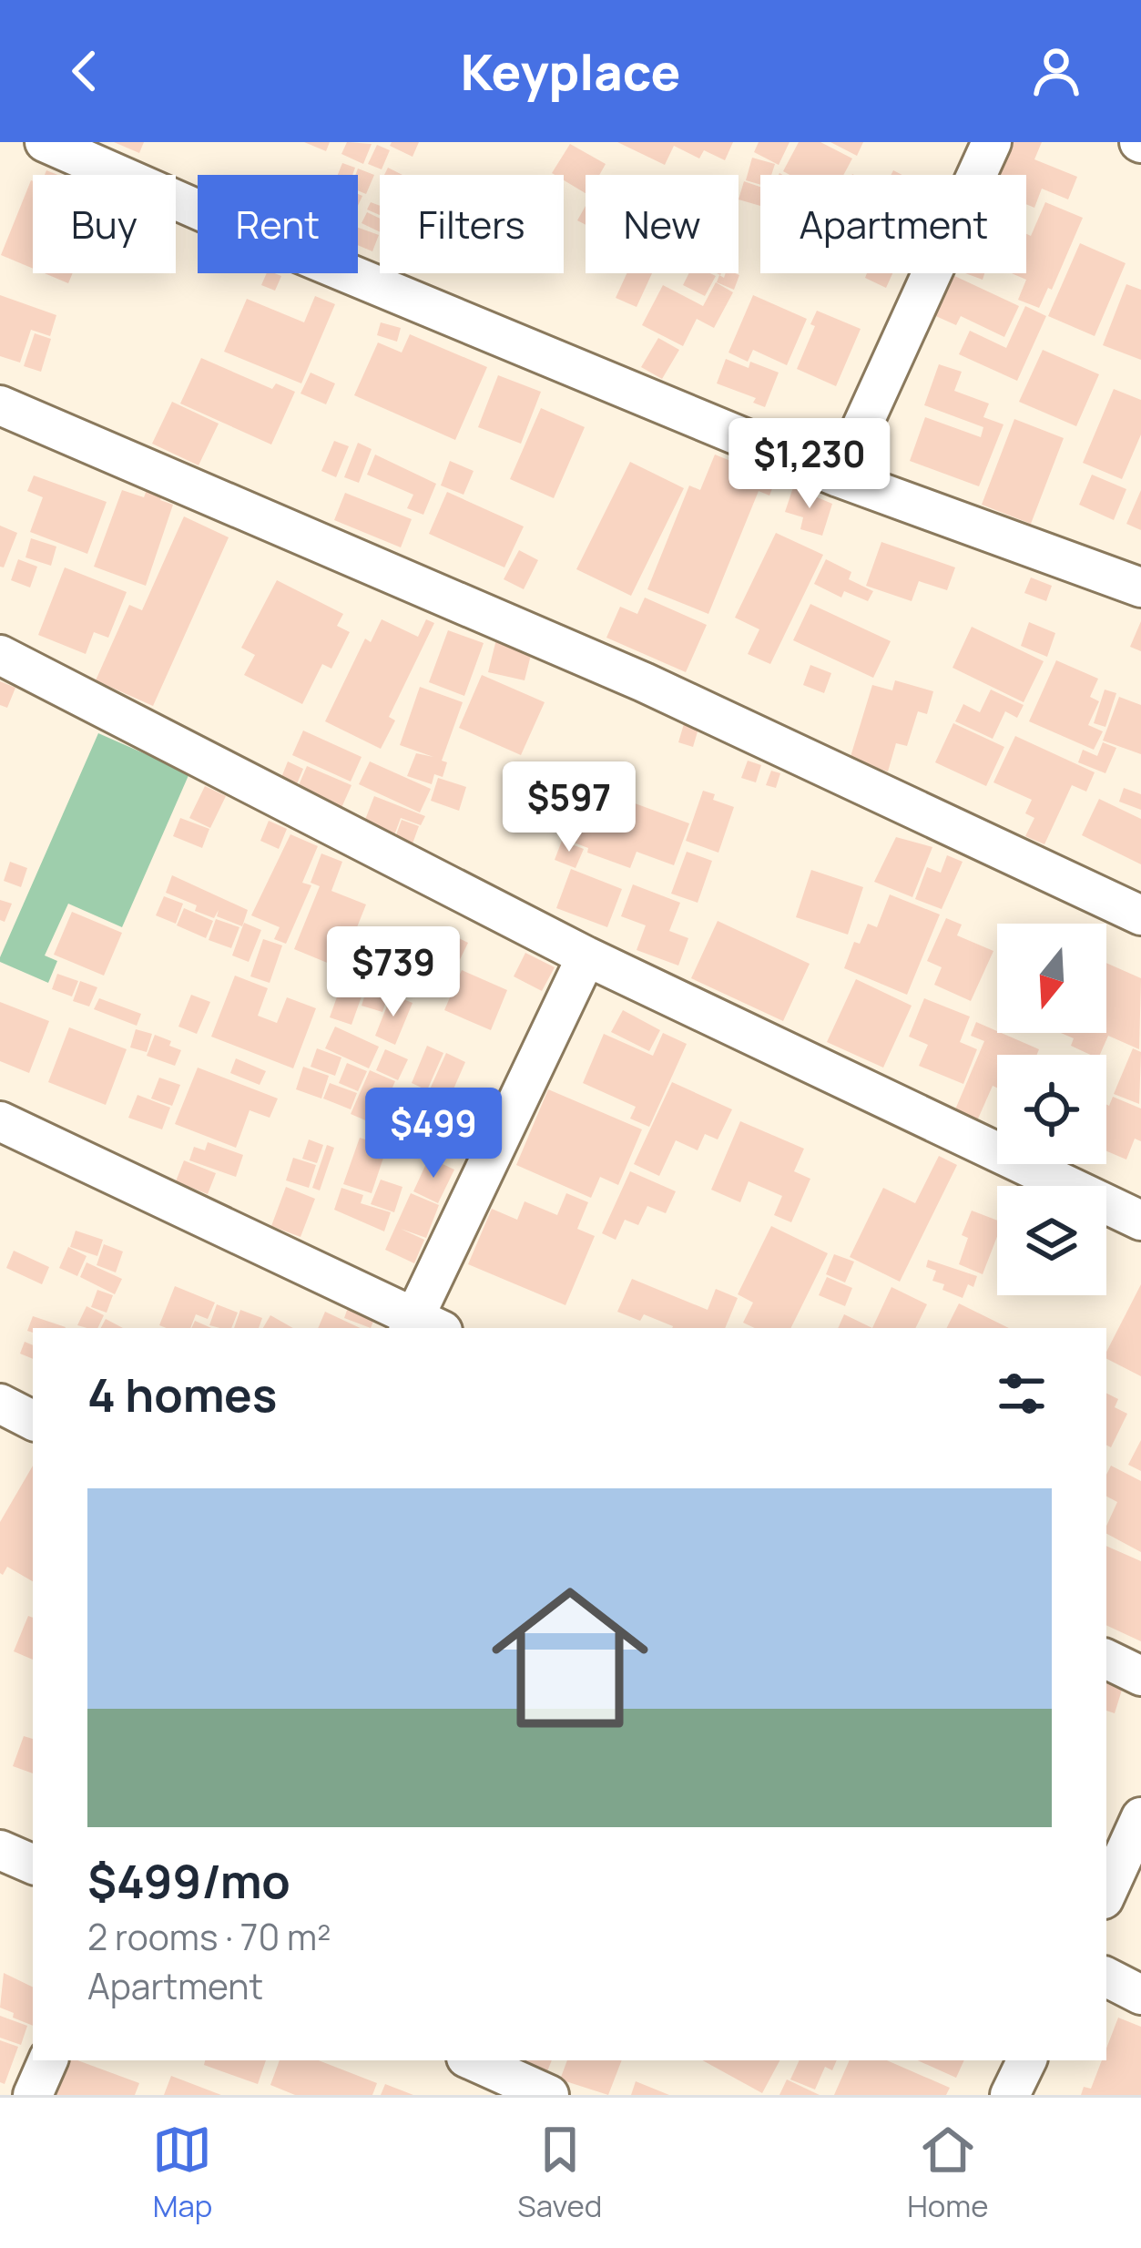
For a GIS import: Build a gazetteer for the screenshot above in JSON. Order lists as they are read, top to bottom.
{
  "north": "bottom",
  "page": {
    "header": "Keyplace",
    "chip": [
      "Buy",
      "Rent",
      "Filters",
      "New",
      "Apartment"
    ],
    "price": [
      "$1,230",
      "$597",
      "$739",
      "$499"
    ],
    "heading": "4 homes",
    "list": [
      {
        "name": "$499/mo",
        "note": "2 rooms · 70 m² · Apartment"
      }
    ],
    "tabs": ["Map", "Saved", "Home"]
  }
}
